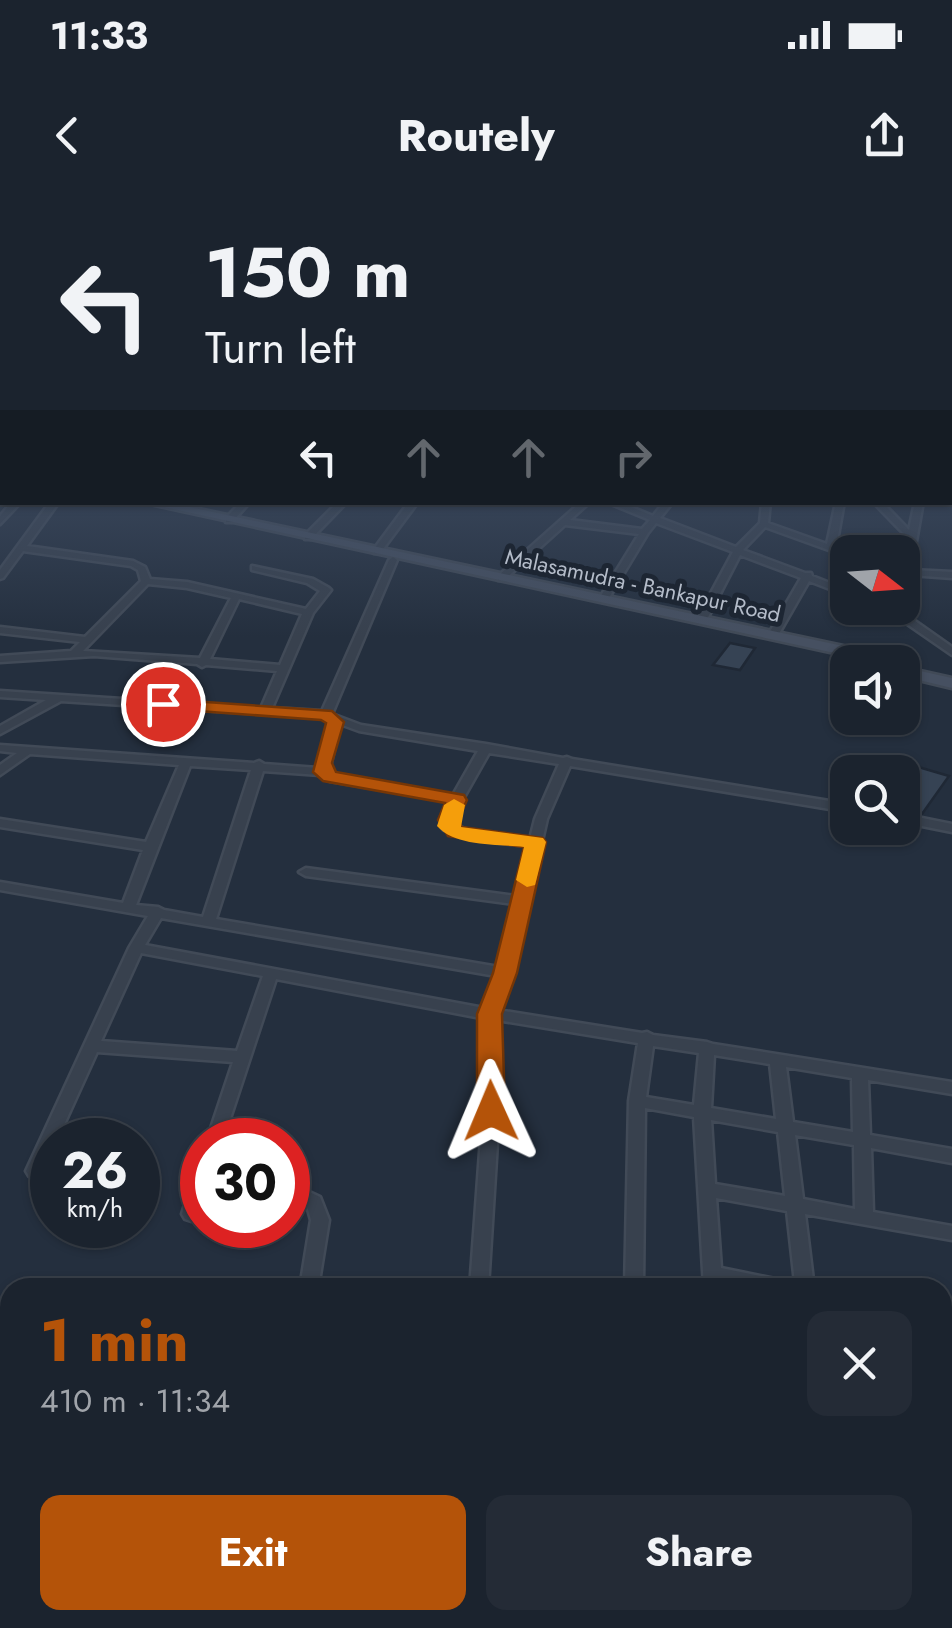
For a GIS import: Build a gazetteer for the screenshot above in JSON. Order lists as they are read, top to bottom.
{
  "streets": {
    "main road": ["Malasamudra - Bankapur Road"]
  },
  "north": "right",
  "page": {
    "status": "11:33",
    "header": "Routely",
    "turn": ["150 m", "Turn left"],
    "speed": "26 km/h",
    "limit": "30",
    "heading": ["1 min", "410 m · 11:34"],
    "buttons": ["Exit", "Share"]
  }
}
